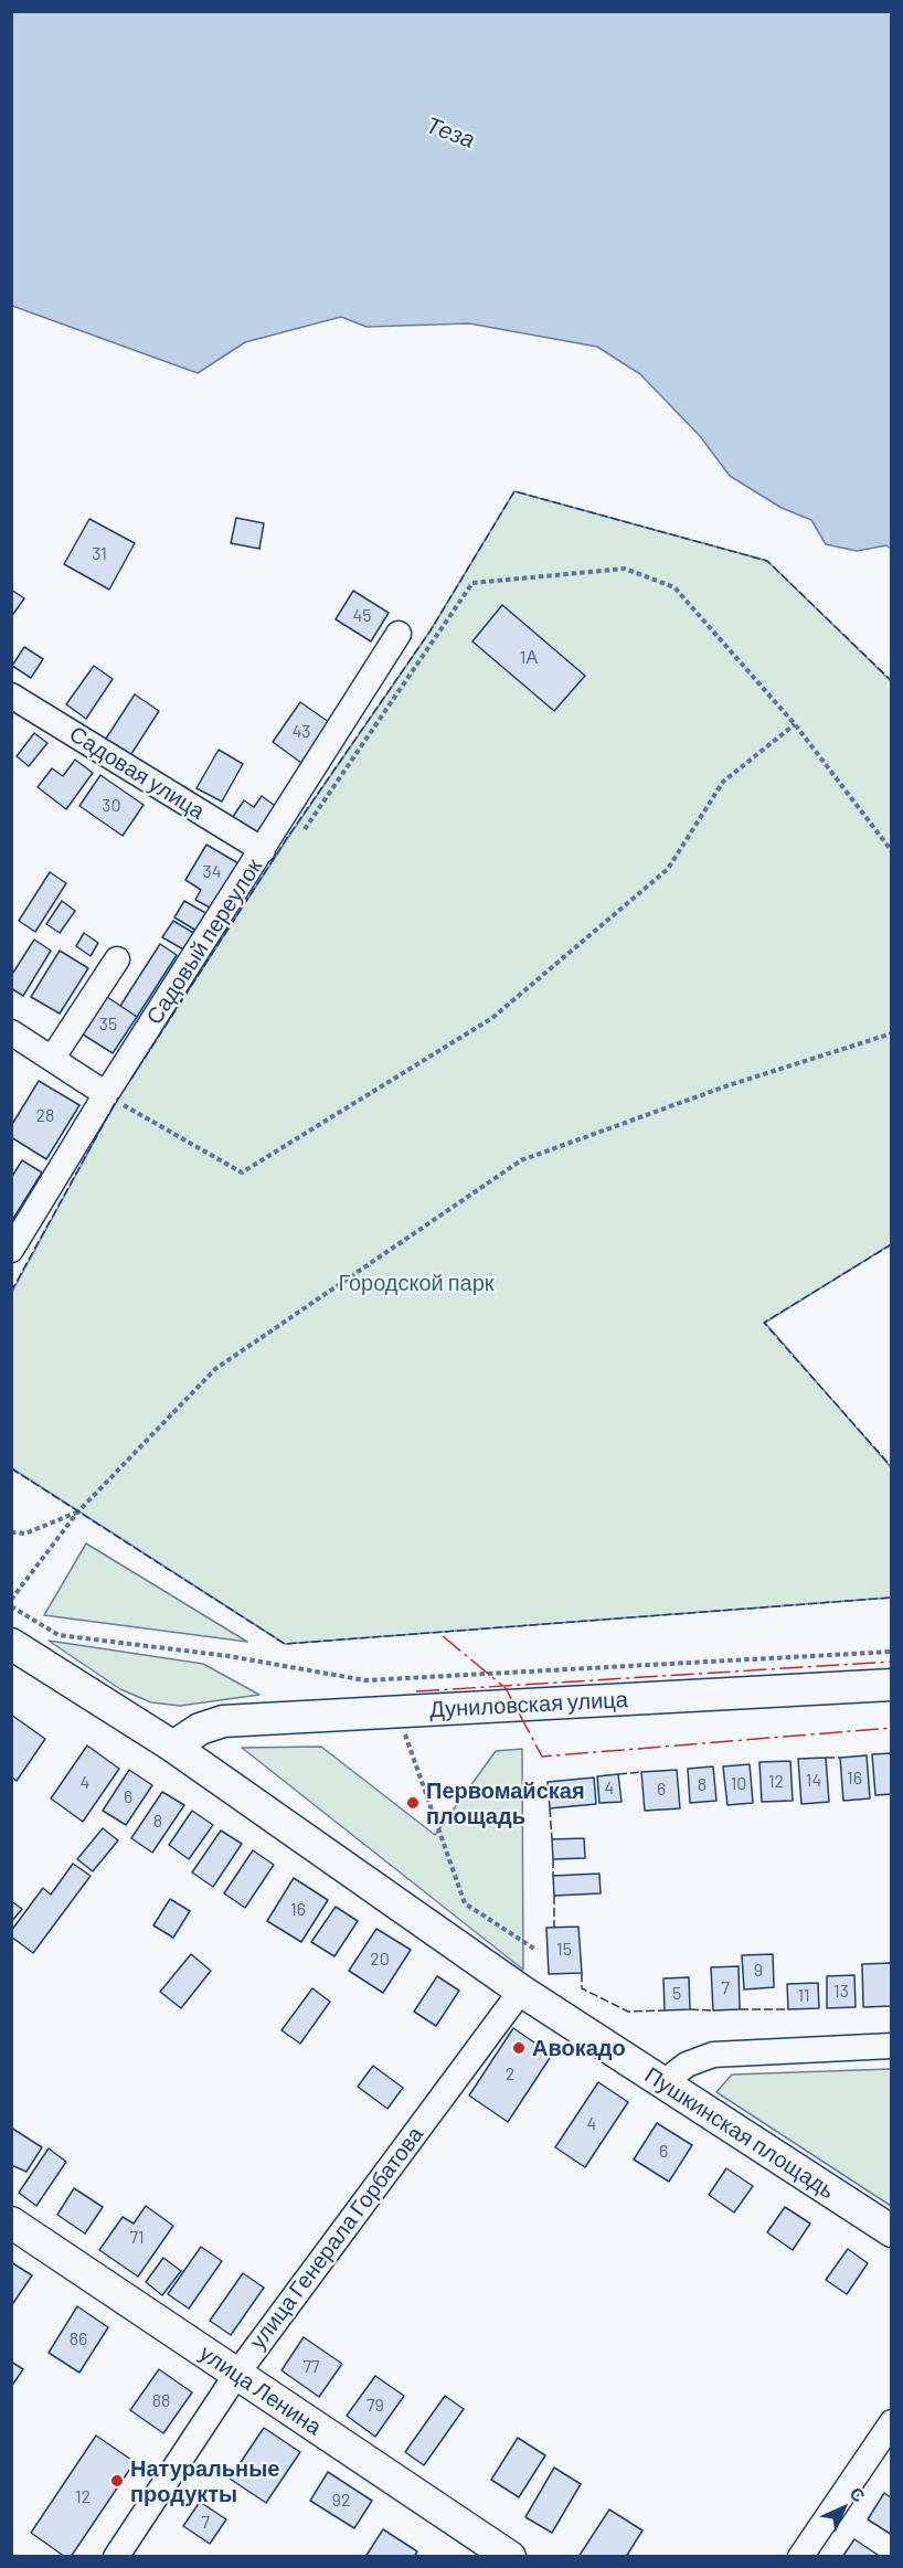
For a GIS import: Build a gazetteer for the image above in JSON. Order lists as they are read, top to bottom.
{
  "streets": {
    "main road": ["Дуниловская улица", "Пушкинская площадь", "улица Ленина"],
    "street": ["Садовая улица", "Садовый переулок", "улица Генерала Горбатова"]
  },
  "crossings": [
    ["Садовая улица", "Садовый переулок"],
    ["Пушкинская площадь", "улица Генерала Горбатова"],
    ["улица Генерала Горбатова", "улица Ленина"]
  ],
  "water": ["Теза"],
  "parks": ["Городской парк"],
  "places": ["Первомайская площадь", "Авокадо", "Натуральные продукты"],
  "house_numbers": [
    "31",
    "45",
    "1А",
    "43",
    "30",
    "34",
    "35",
    "28",
    "16",
    "14",
    "12",
    "4",
    "10",
    "8",
    "4",
    "6",
    "6",
    "8",
    "16",
    "15",
    "20",
    "9",
    "7",
    "13",
    "5",
    "11",
    "2",
    "4",
    "6",
    "71",
    "86",
    "77",
    "88",
    "79",
    "12",
    "92",
    "7"
  ],
  "north": "top right"
}
